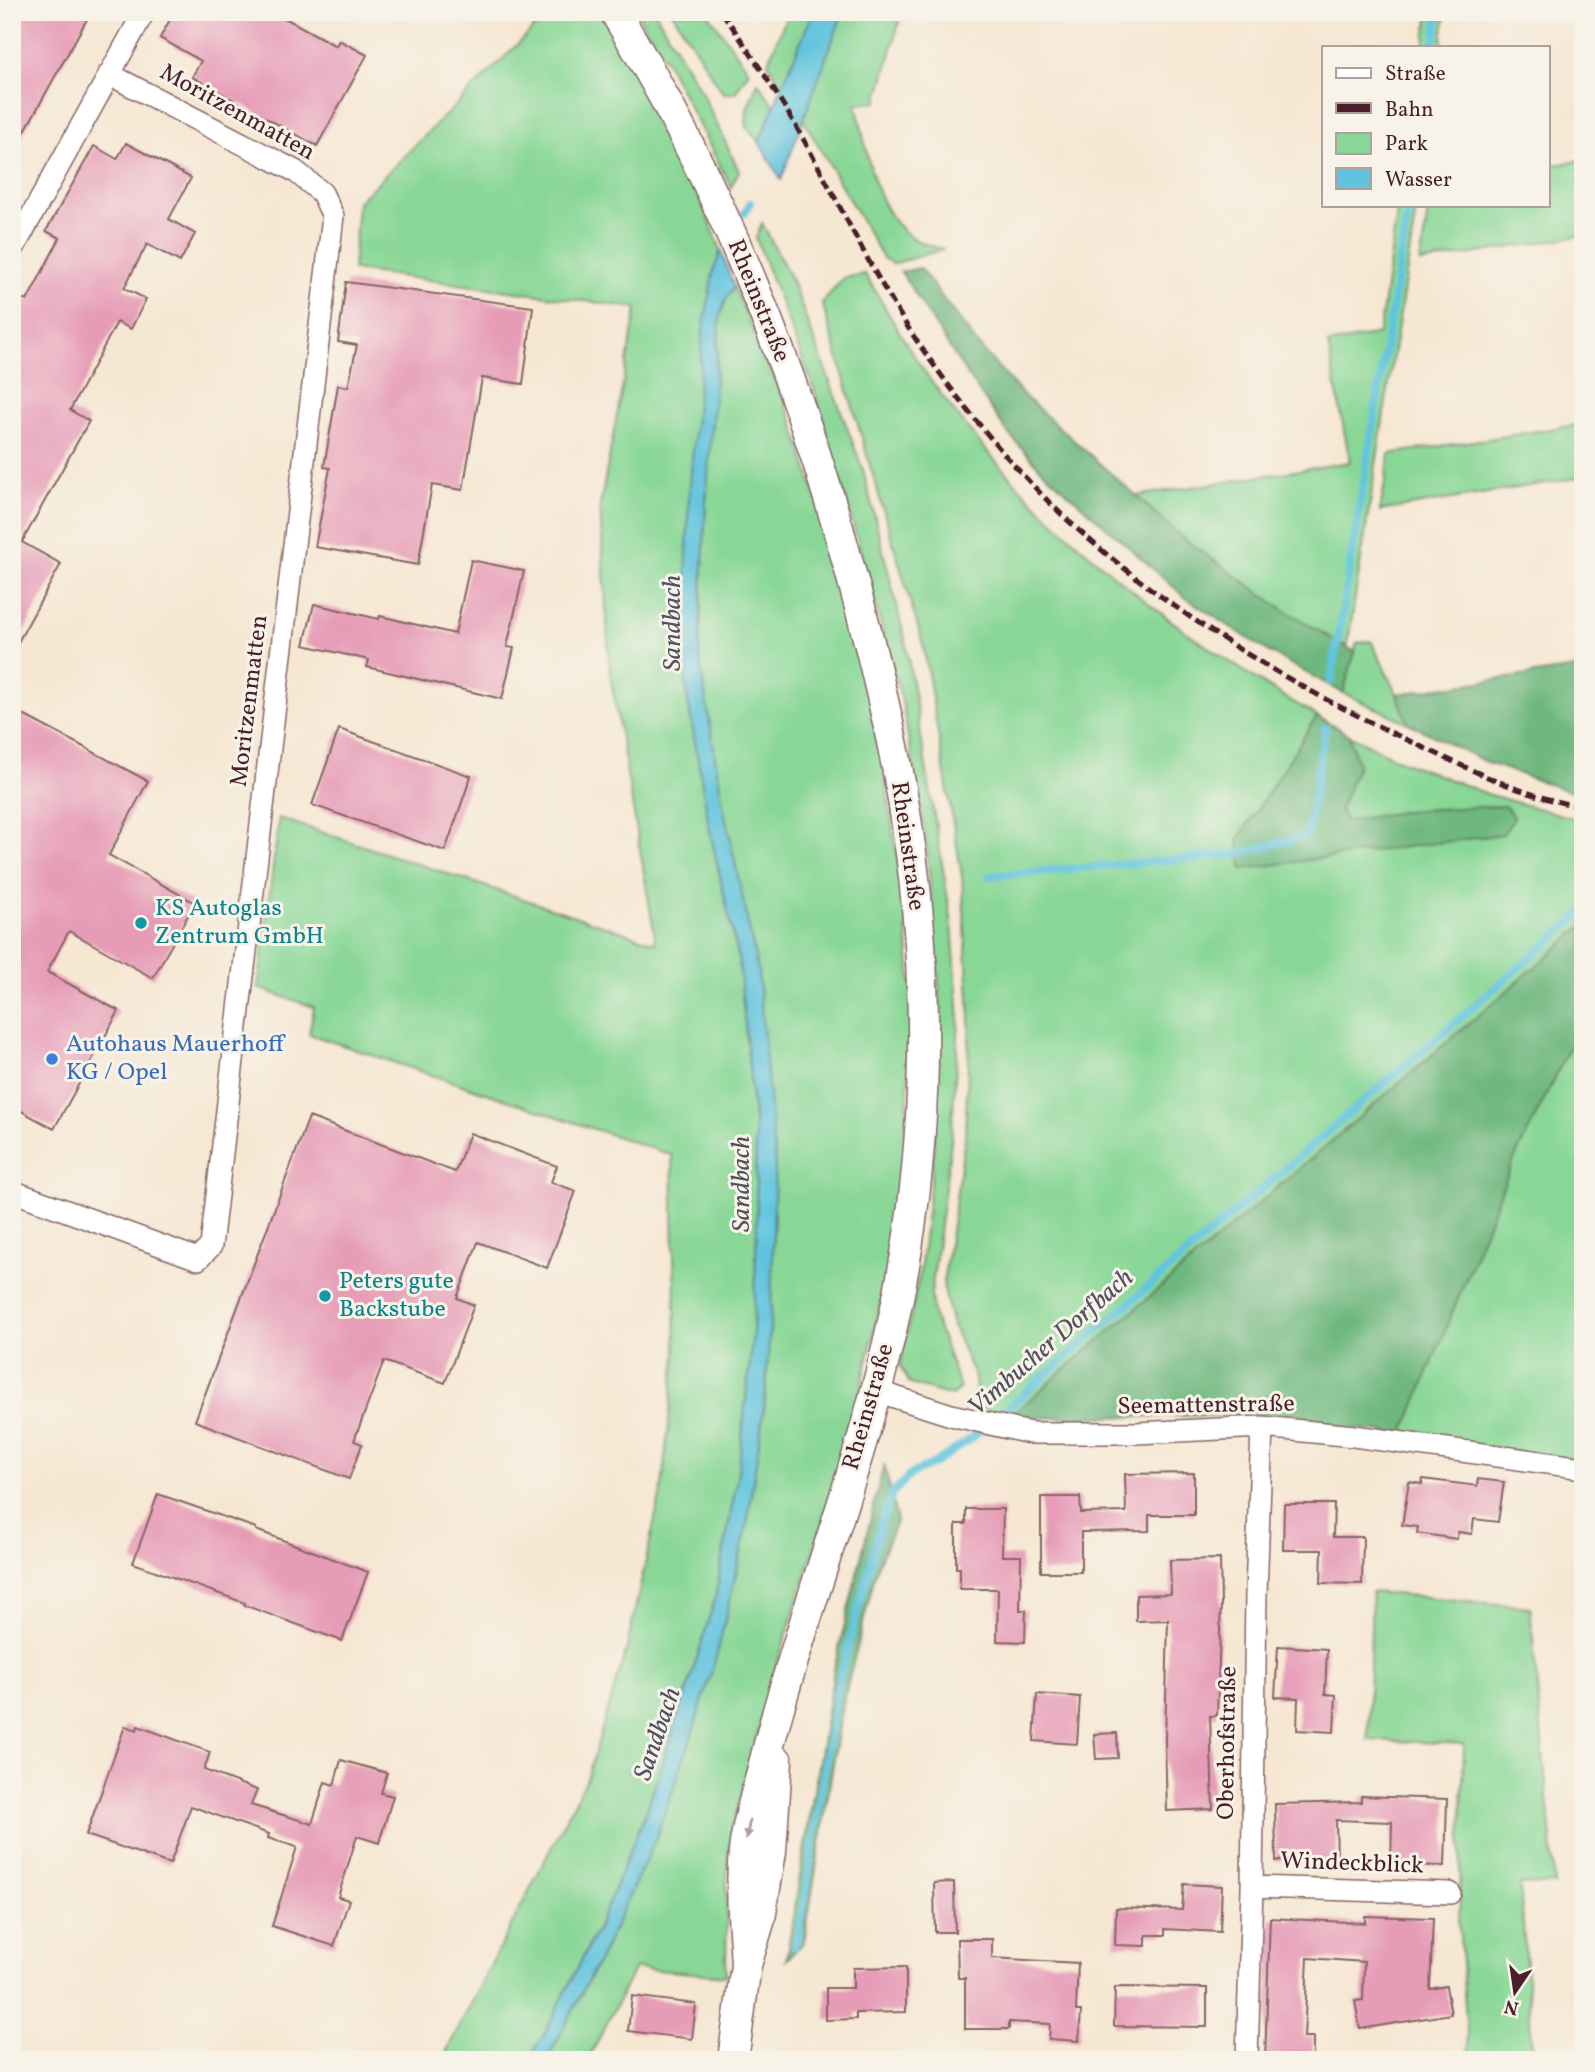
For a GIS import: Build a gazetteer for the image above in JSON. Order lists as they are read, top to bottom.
{
  "streets": {
    "street": [
      "Moritzenmatten",
      "Rheinstraße",
      "Seemattenstraße",
      "Oberhofstraße",
      "Windeckblick"
    ]
  },
  "crossings": [
    ["Rheinstraße", "Seemattenstraße"],
    ["Seemattenstraße", "Oberhofstraße"],
    ["Oberhofstraße", "Windeckblick"]
  ],
  "water": ["Sandbach", "Vimbucher Dorfbach"],
  "places": ["KS Autoglas Zentrum GmbH", "Autohaus Mauerhoff KG / Opel", "Peters gute Backstube"],
  "legend": [
    "Straße",
    "Bahn",
    "Park",
    "Wasser"
  ],
  "north": "bottom"
}
